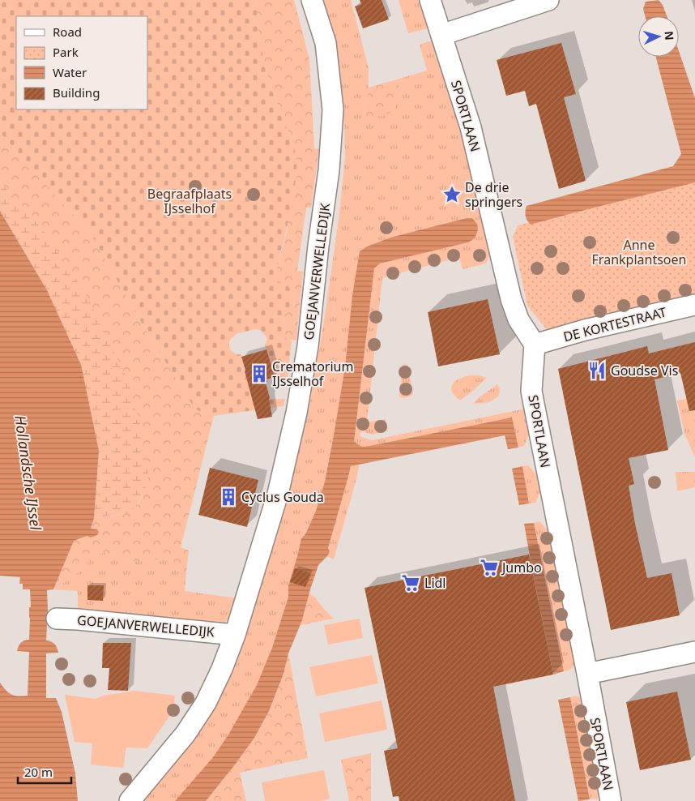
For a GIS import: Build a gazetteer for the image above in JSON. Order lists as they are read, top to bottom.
{
  "streets": {
    "street": ["SPORTLAAN", "GOEJANVERWELLEDIJK", "DE KORTESTRAAT"]
  },
  "crossings": [
    ["SPORTLAAN", "DE KORTESTRAAT"]
  ],
  "water": ["Hollandsche IJssel"],
  "parks": ["Begraafplaats IJsselhof", "Anne Frankplantsoen"],
  "places": {
    "place": ["De drie springers"],
    "restaurant": ["Goudse Vis"],
    "building": ["Crematorium IJsselhof", "Cyclus Gouda"],
    "supermarket": ["Jumbo", "Lidl"]
  },
  "legend": [
    "Road",
    "Park",
    "Water",
    "Building"
  ],
  "scale_bar": "20 m",
  "north": "right"
}
